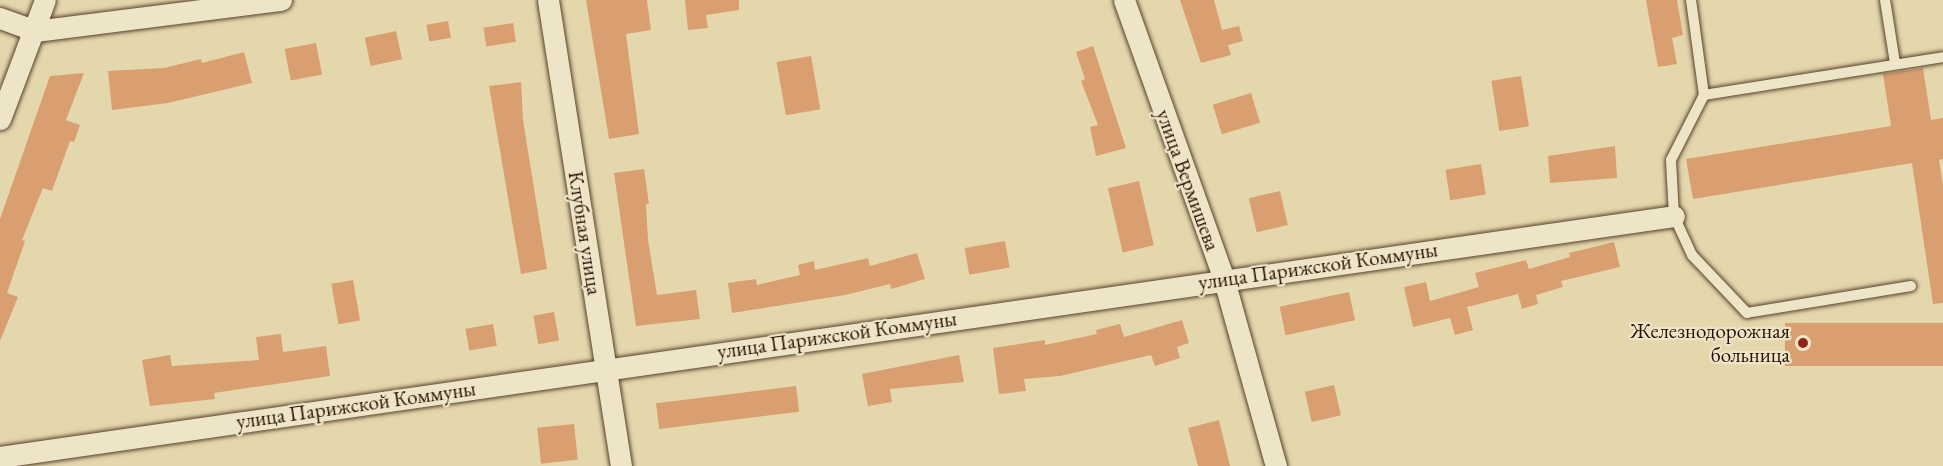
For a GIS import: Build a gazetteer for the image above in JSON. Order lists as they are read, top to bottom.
{
  "streets": {
    "street": ["улица Вермишева", "Клубная улица", "улица Парижской Коммуны"]
  },
  "crossings": [
    ["улица Вермишева", "улица Парижской Коммуны"],
    ["Клубная улица", "улица Парижской Коммуны"]
  ],
  "places": ["Железнодорожная больница"]
}
